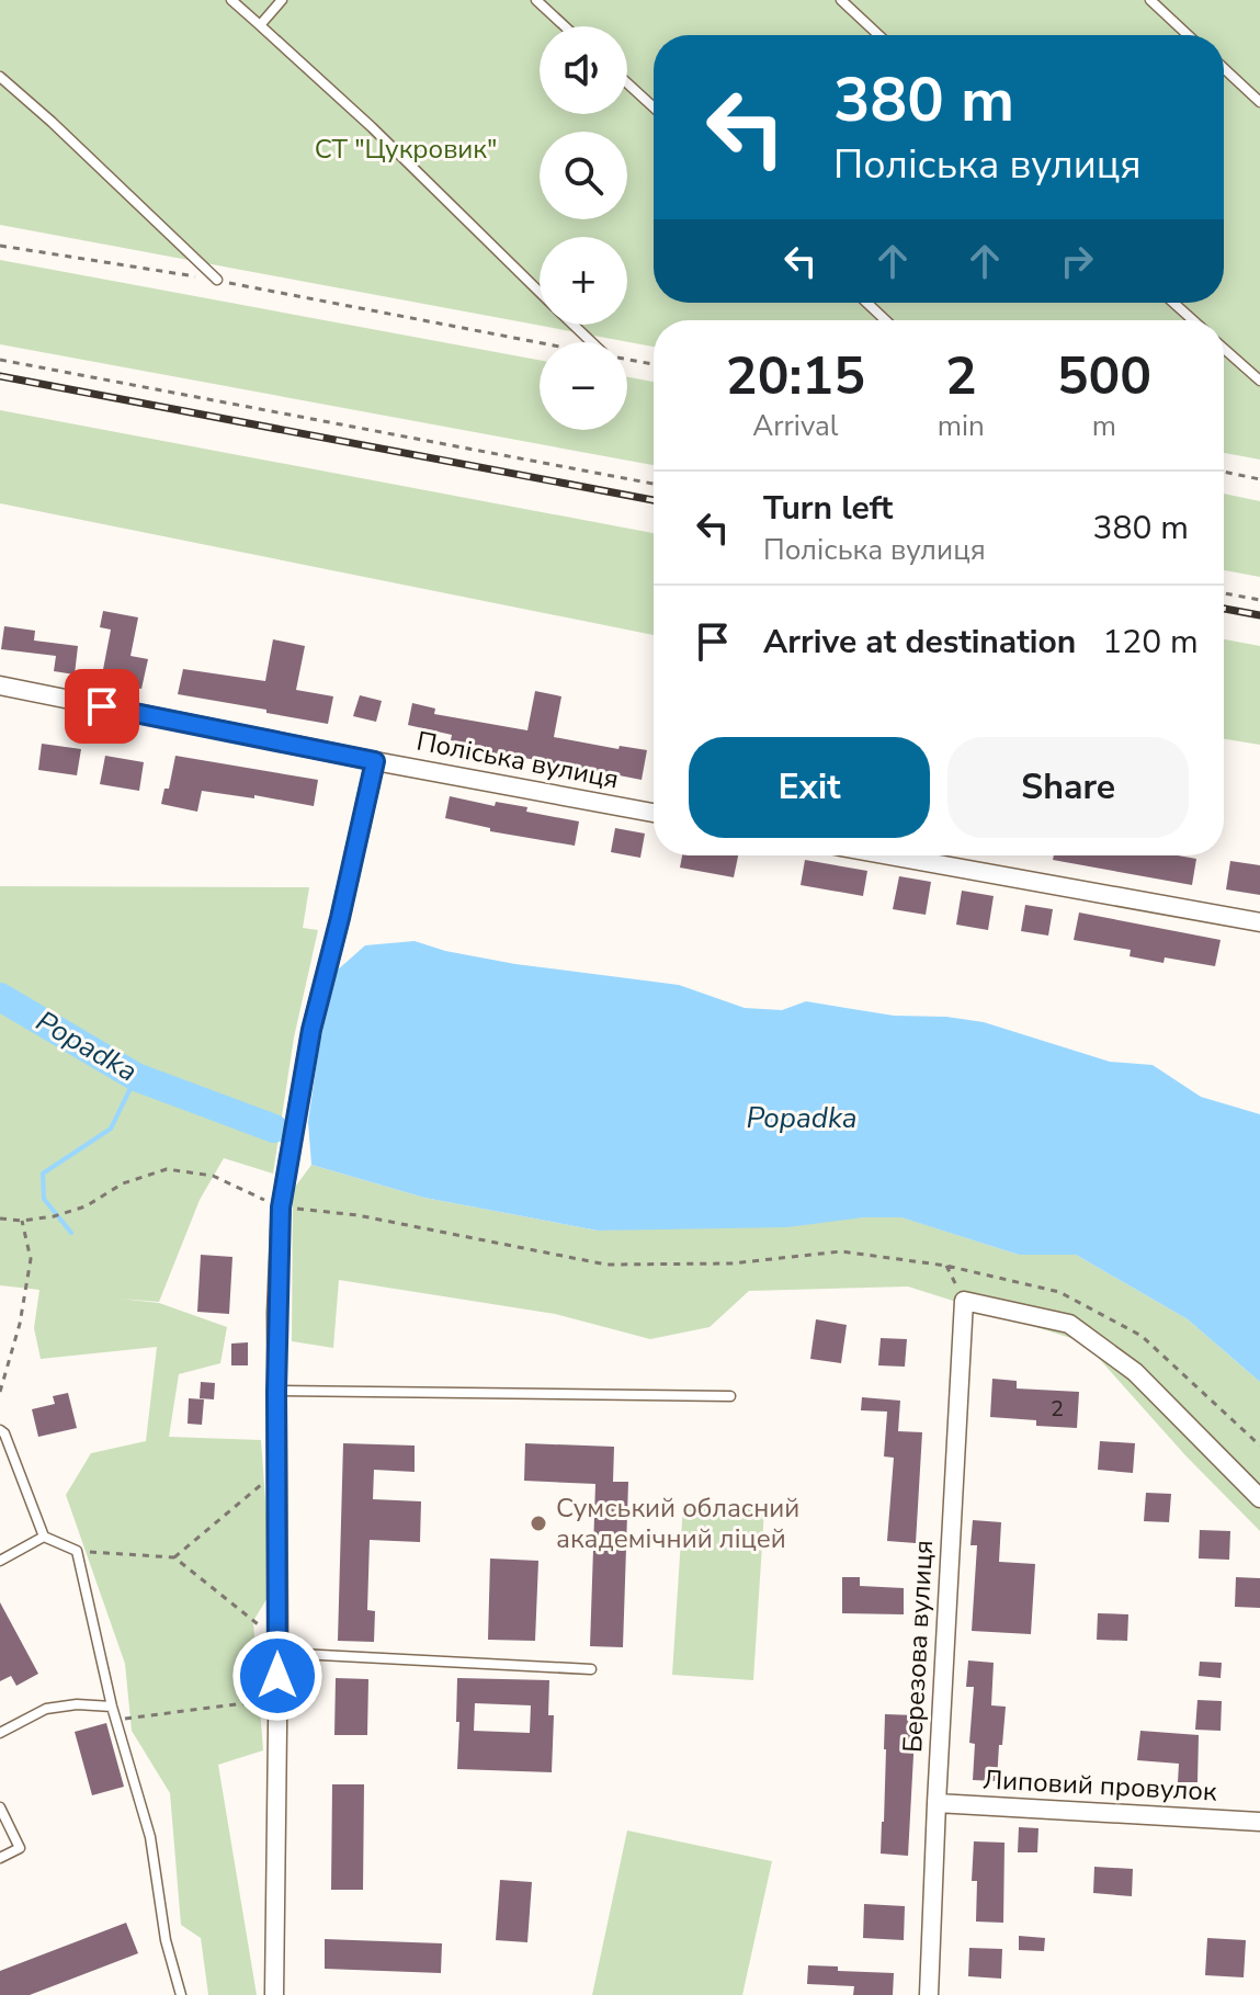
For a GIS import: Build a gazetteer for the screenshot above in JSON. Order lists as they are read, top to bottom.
{
  "streets": {
    "street": ["Поліська вулиця", "Березова вулиця", "Липовий провулок"]
  },
  "crossings": [
    ["Березова вулиця", "Липовий провулок"]
  ],
  "water": ["Popadka"],
  "parks": ["СТ \"Цукровик\""],
  "places": ["Сумський обласний академічний ліцей"],
  "house_numbers": ["2"],
  "page": {
    "map_buttons": ["+", "−"],
    "turn": ["380 m", "Поліська вулиця"],
    "eta": [
      "20:15",
      "Arrival",
      "2",
      "min",
      "500",
      "m"
    ],
    "list": [
      {
        "name": "Turn left",
        "note": "Поліська вулиця",
        "value": "380 m"
      },
      {
        "name": "Arrive at destination",
        "value": "120 m"
      }
    ],
    "buttons": ["Exit", "Share"]
  }
}
